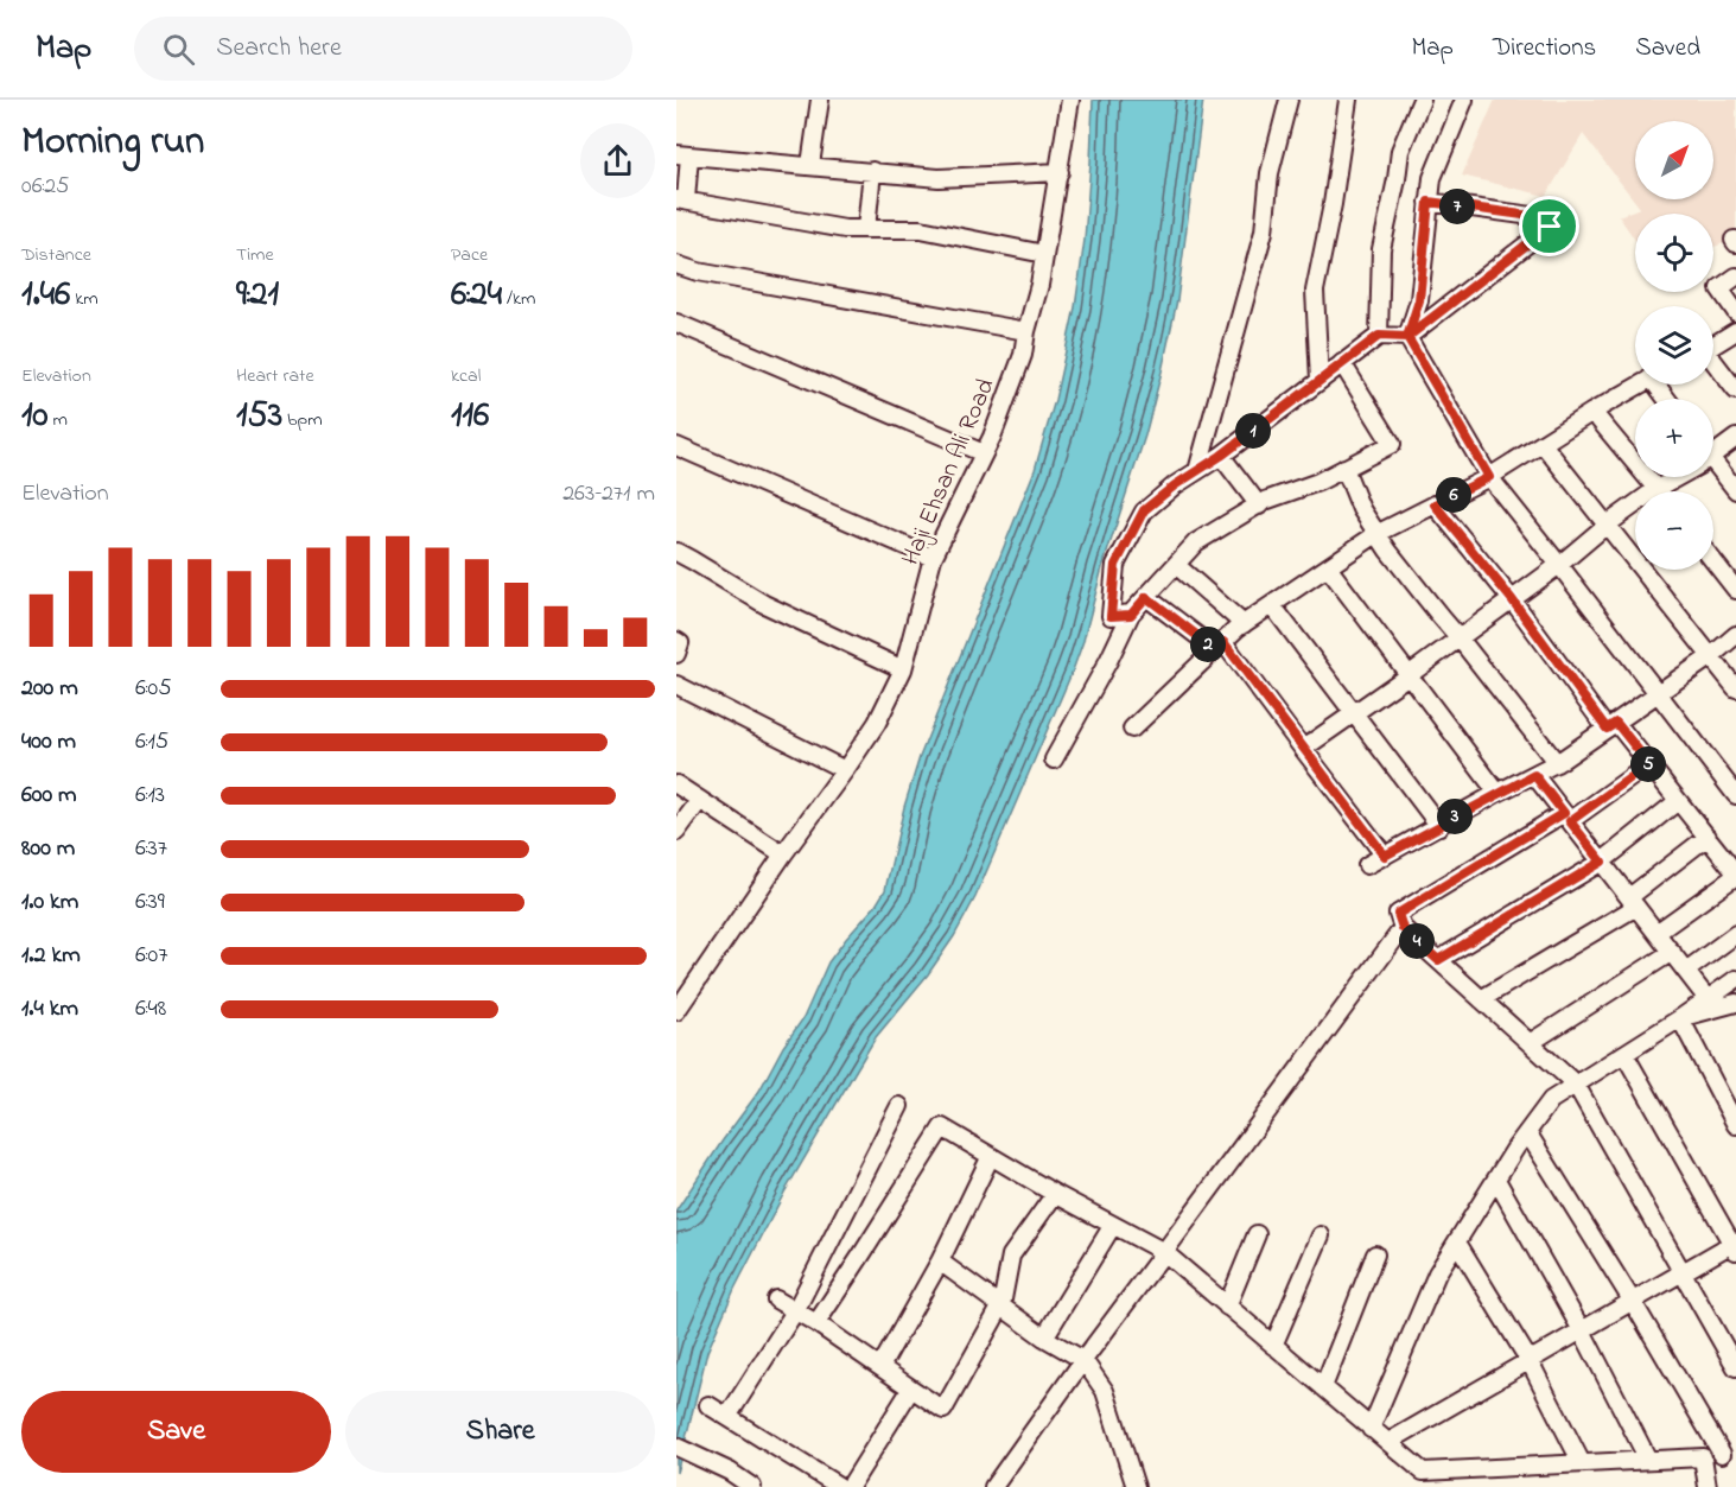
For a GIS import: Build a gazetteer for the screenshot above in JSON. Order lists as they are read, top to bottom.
{
  "streets": {
    "street": ["Haji Ehsan Ali Road"]
  },
  "north": "top right",
  "page": {
    "header": "Map",
    "search": "Search here",
    "nav": ["Map", "Directions", "Saved"],
    "heading": ["Morning run", "06:25"],
    "map_buttons": ["+", "−"],
    "pins": [
      "7",
      "1",
      "6",
      "2",
      "5",
      "3",
      "4"
    ],
    "stats": [
      ["Distance", "1.46 km"],
      ["Time", "9:21"],
      ["Pace", "6:24 /km"],
      ["Elevation", "10 m"],
      ["Heart rate", "153 bpm"],
      ["kcal", "116"]
    ],
    "chart": ["Elevation", "263–271 m"],
    "list": [
      {
        "name": "200 m",
        "note": "6:05"
      },
      {
        "name": "400 m",
        "note": "6:15"
      },
      {
        "name": "600 m",
        "note": "6:13"
      },
      {
        "name": "800 m",
        "note": "6:37"
      },
      {
        "name": "1.0 km",
        "note": "6:39"
      },
      {
        "name": "1.2 km",
        "note": "6:07"
      },
      {
        "name": "1.4 km",
        "note": "6:48"
      }
    ],
    "buttons": ["Save", "Share"]
  }
}
